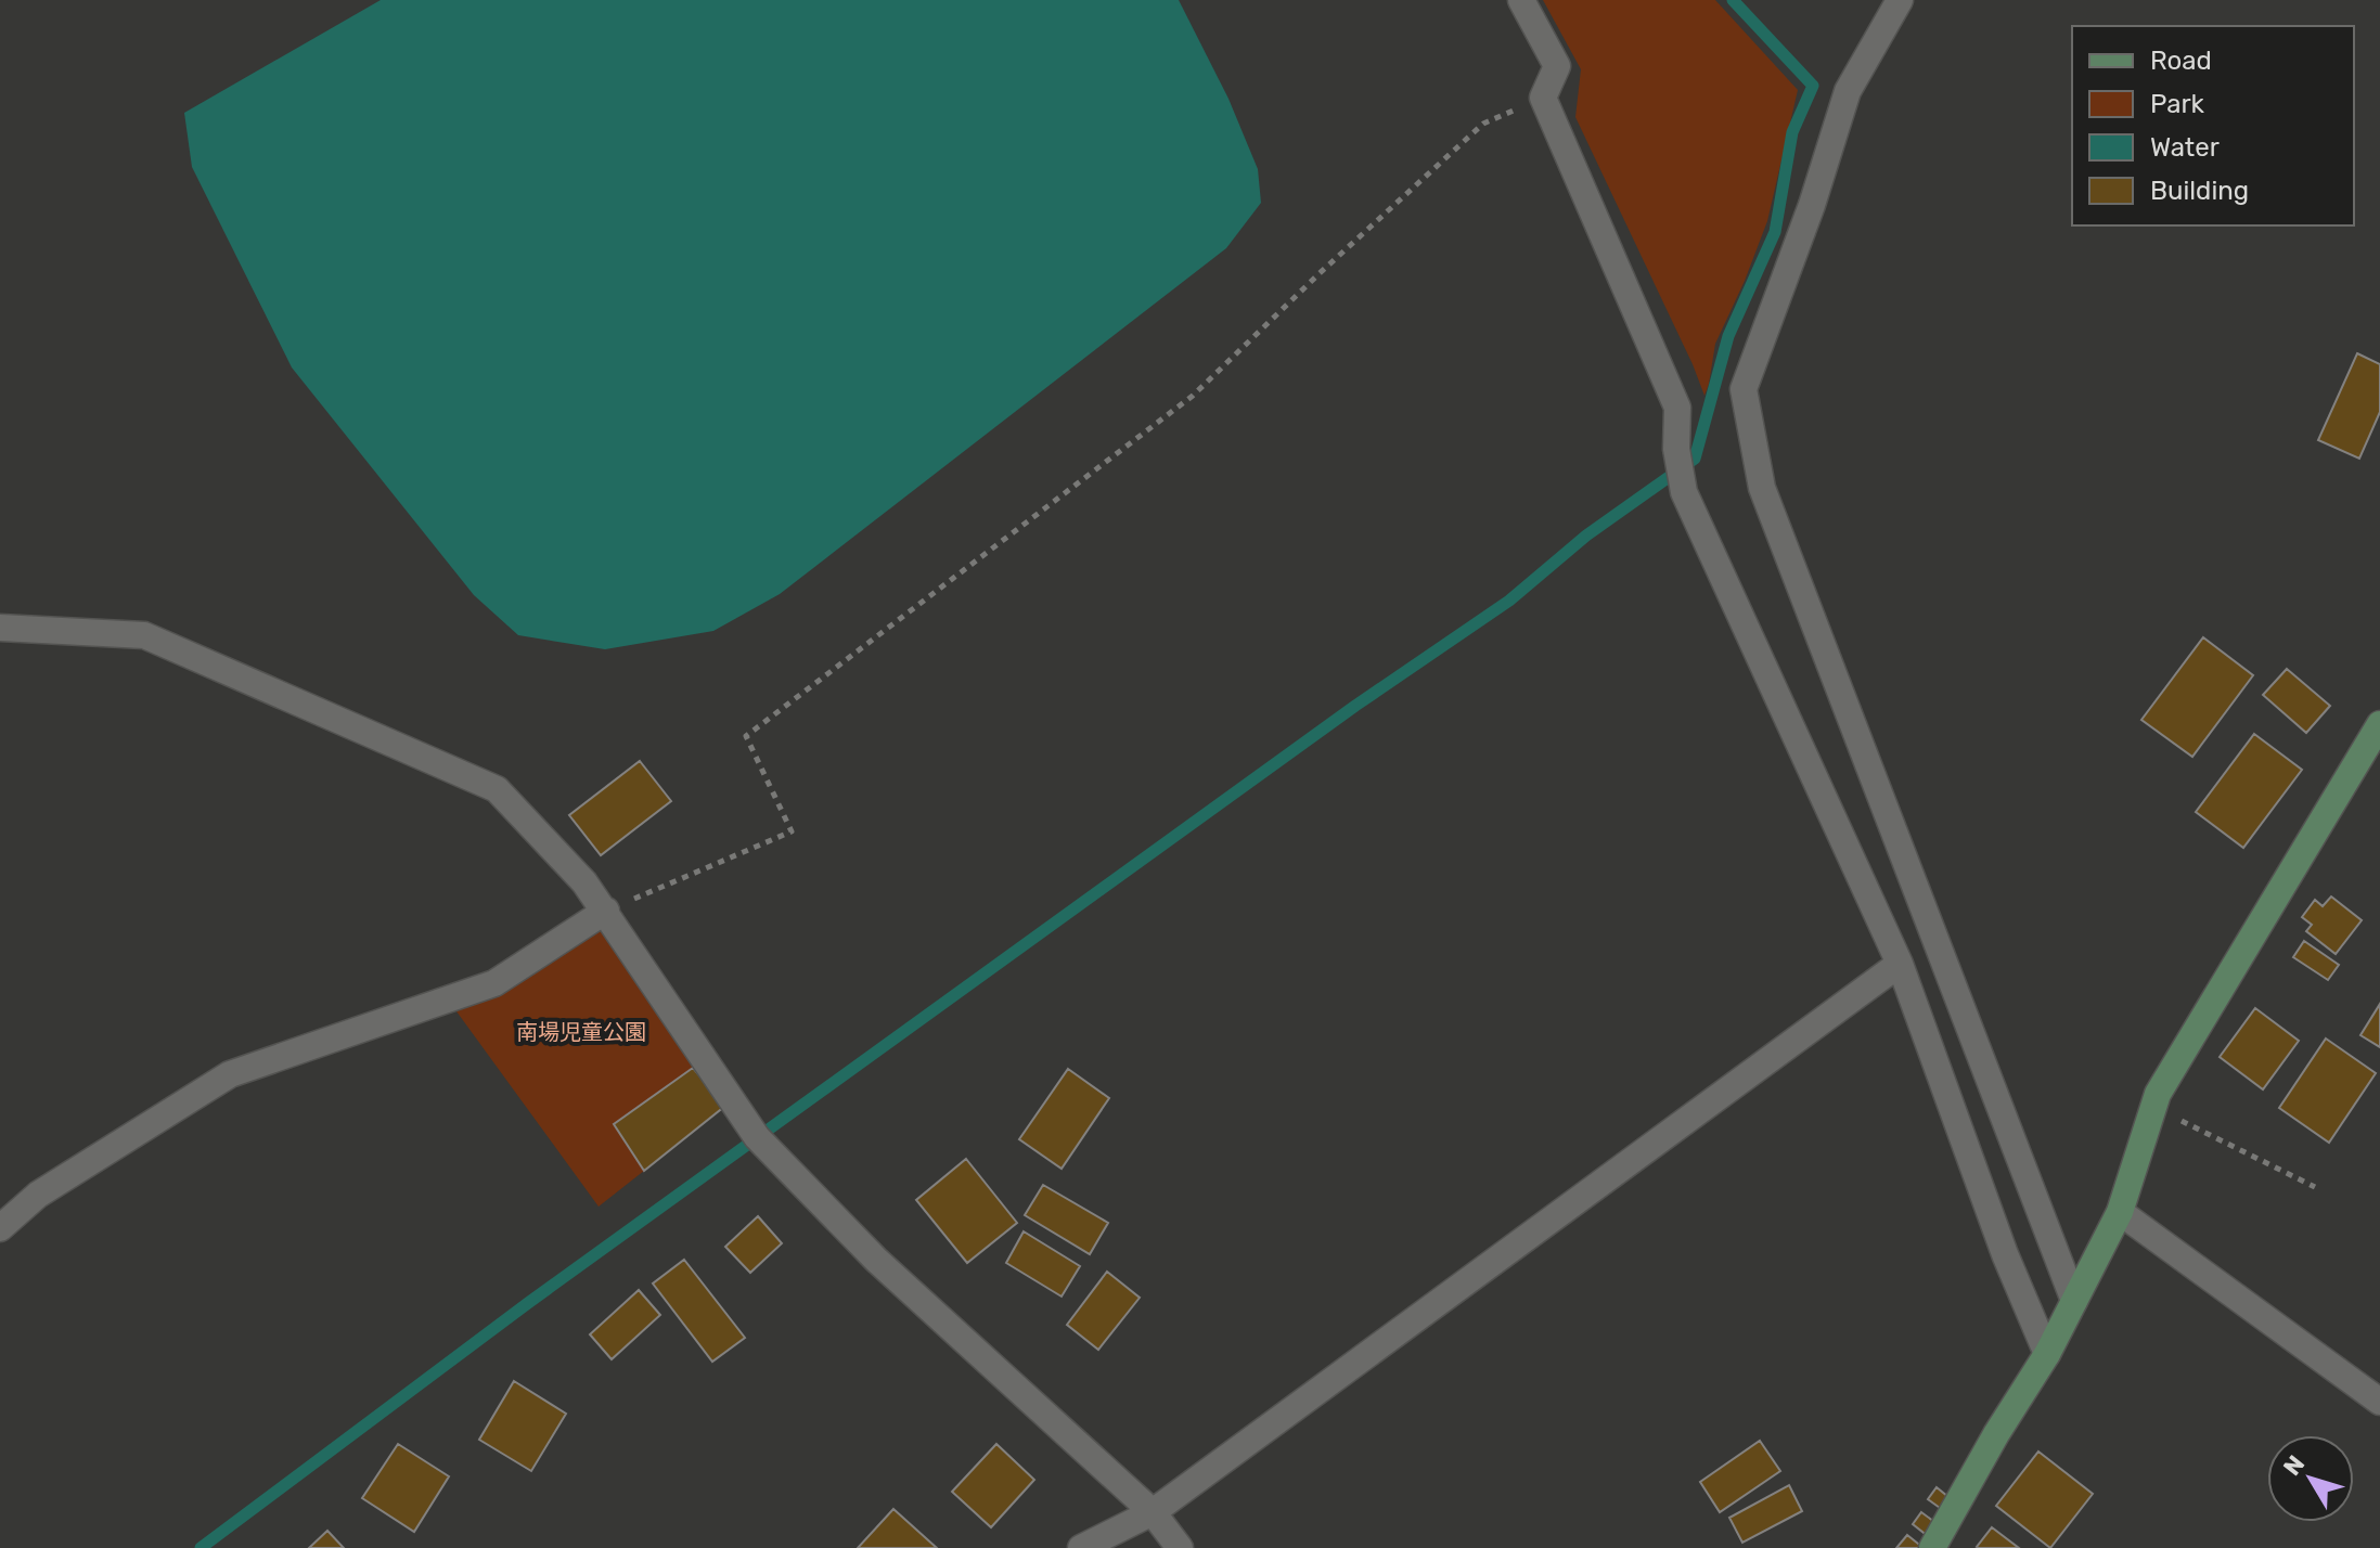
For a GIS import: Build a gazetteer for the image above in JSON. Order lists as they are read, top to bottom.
{
  "parks": ["南場児童公園"],
  "legend": [
    "Road",
    "Park",
    "Water",
    "Building"
  ],
  "north": "top left"
}
